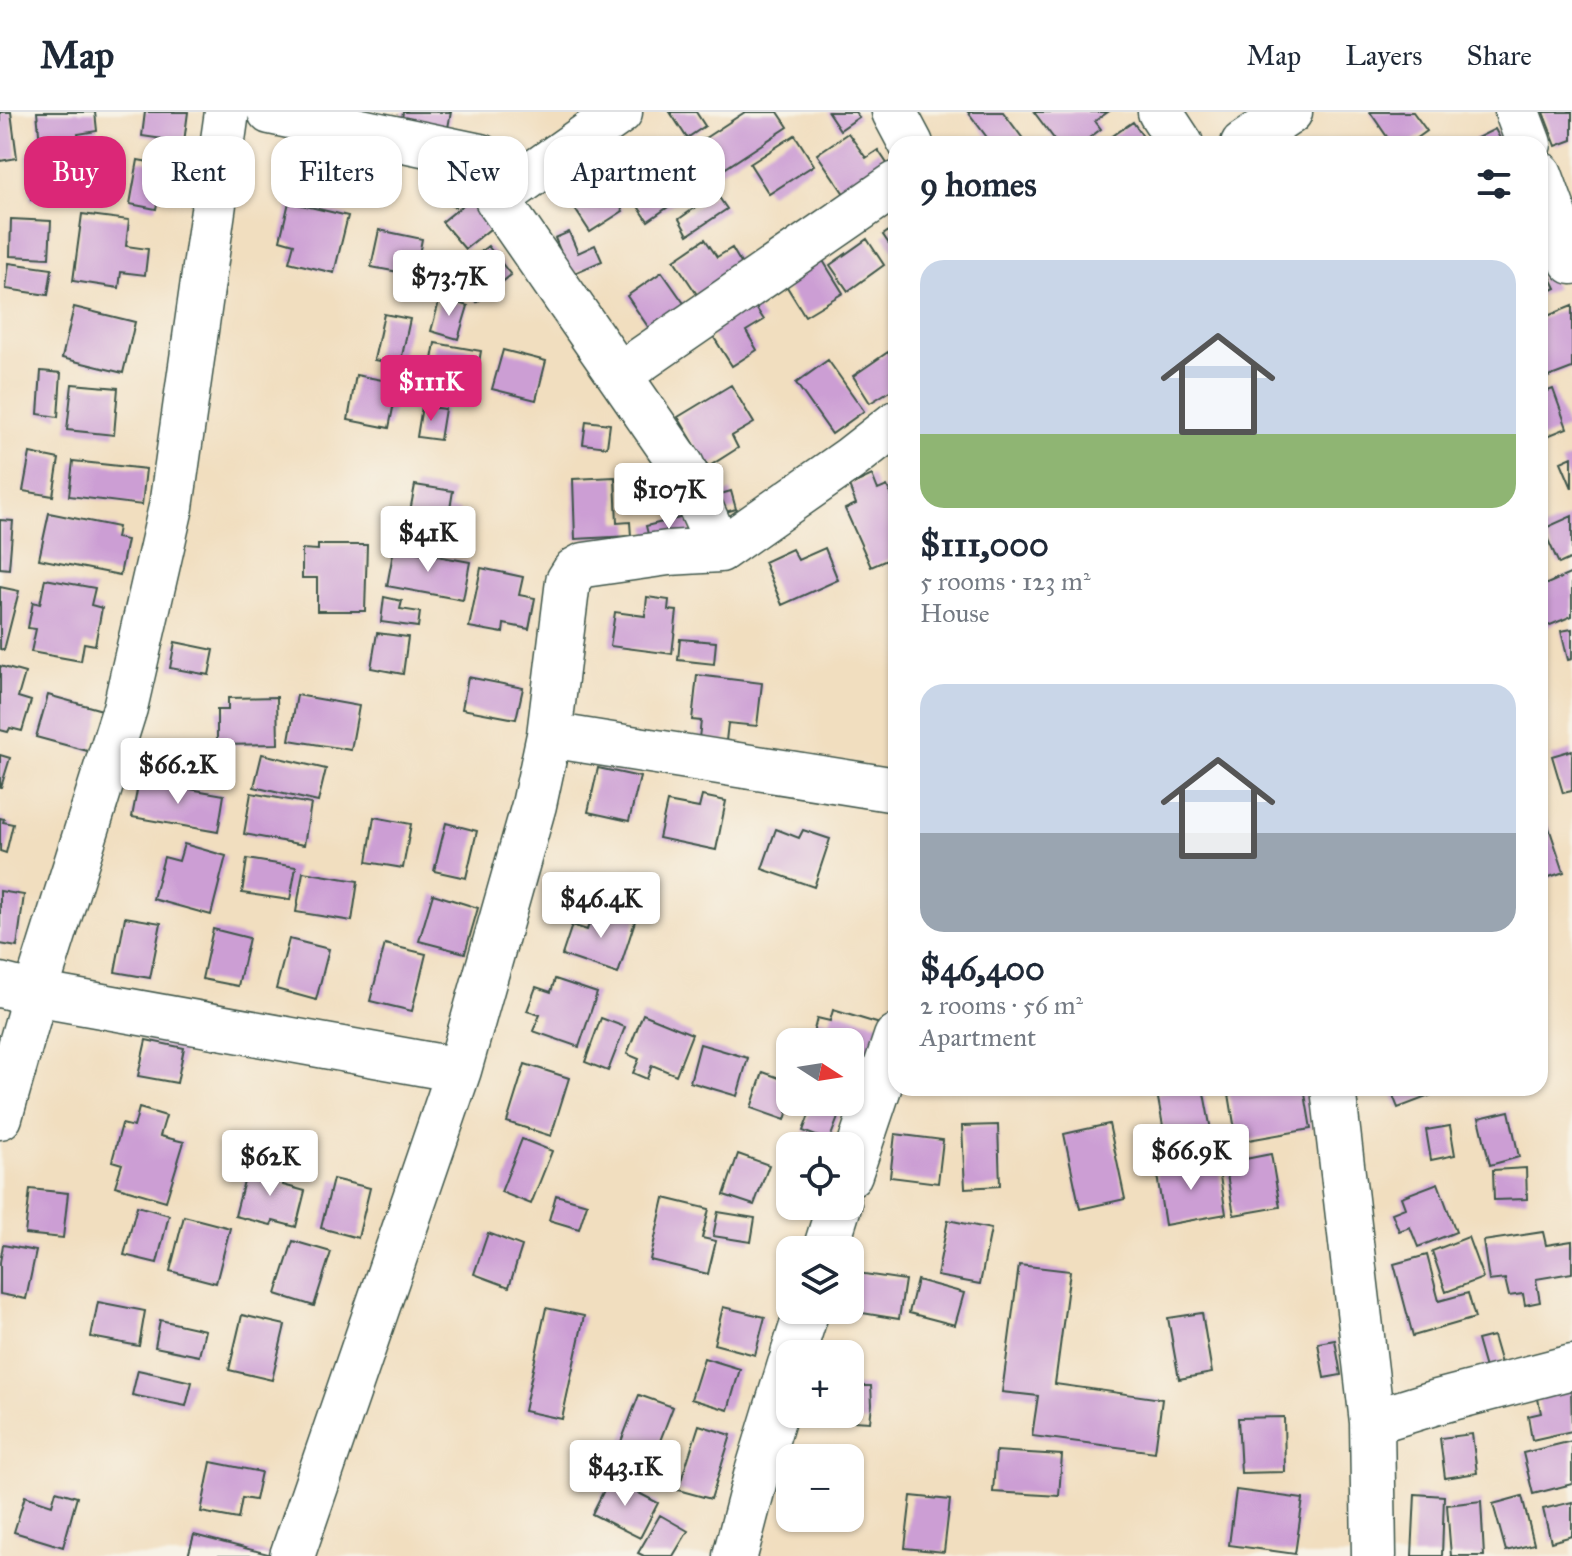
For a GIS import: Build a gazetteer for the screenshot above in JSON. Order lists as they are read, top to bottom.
{
  "north": "right",
  "page": {
    "header": "Map",
    "nav": ["Map", "Layers", "Share"],
    "chip": [
      "Buy",
      "Rent",
      "Filters",
      "New",
      "Apartment"
    ],
    "heading": "9 homes",
    "list": [
      {
        "name": "$111,000",
        "note": "5 rooms · 123 m² · House"
      },
      {
        "name": "$46,400",
        "note": "2 rooms · 56 m² · Apartment"
      }
    ],
    "price": [
      "$73.7K",
      "$111K",
      "$107K",
      "$41K",
      "$66.2K",
      "$46.4K",
      "$66.9K",
      "$62K",
      "$43.1K"
    ],
    "map_buttons": ["+", "−"]
  }
}
